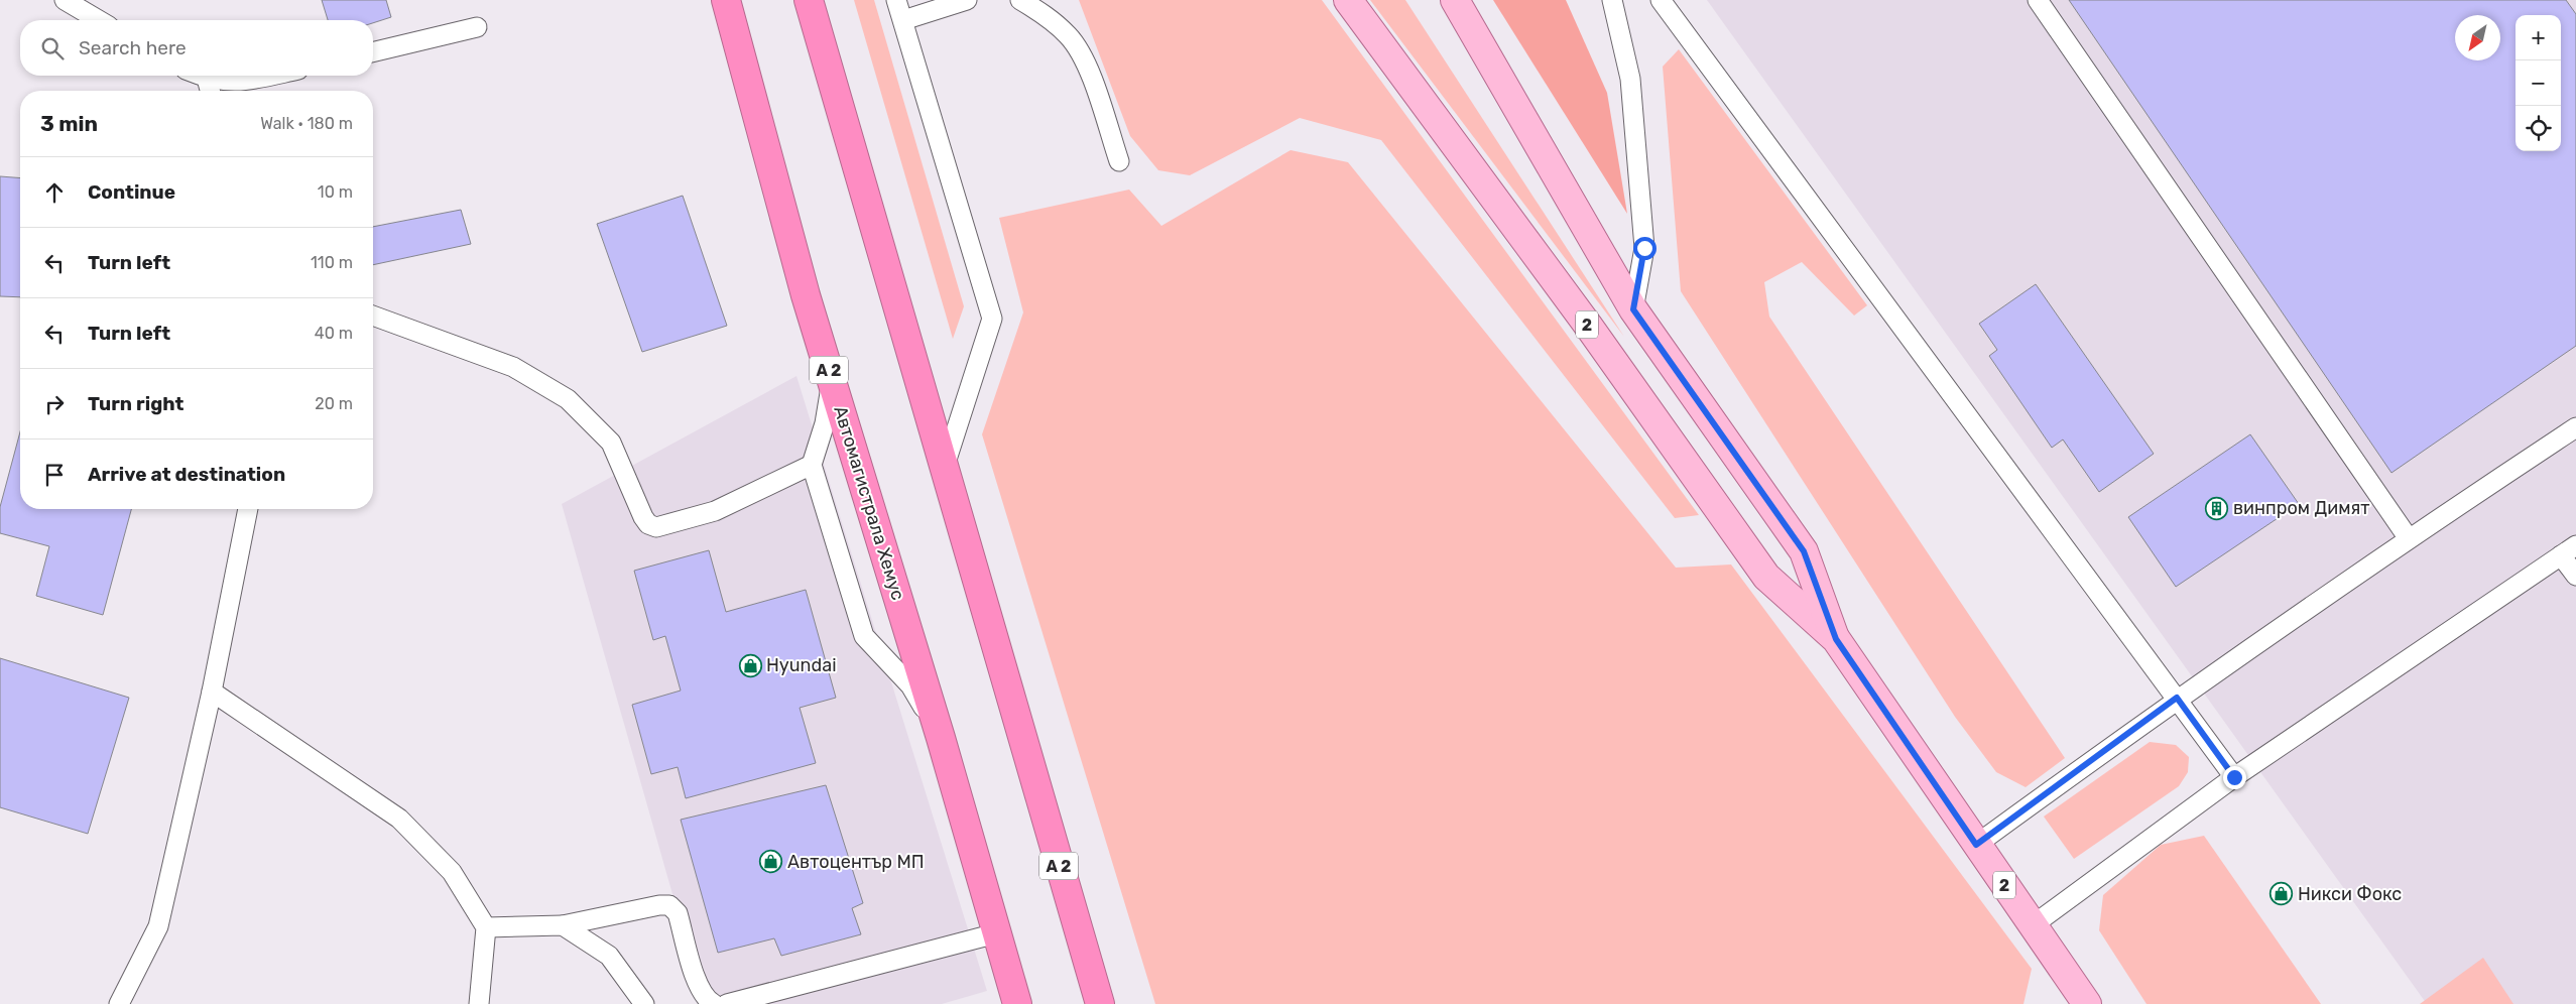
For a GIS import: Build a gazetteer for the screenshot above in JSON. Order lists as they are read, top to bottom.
{
  "streets": {
    "highway": ["A 2", "Автомагистрала Хемус"],
    "main road": ["2"]
  },
  "places": {
    "building": ["винпром Димят"],
    "shop": ["Hyundai", "Автоцентър МП", "Никси Фокс"]
  },
  "north": "bottom left",
  "page": {
    "map_buttons": ["+", "−"],
    "search": "Search here",
    "heading": ["3 min", "Walk · 180 m"],
    "list": [
      ["Continue", "10 m"],
      ["Turn left", "110 m"],
      ["Turn left", "40 m"],
      ["Turn right", "20 m"],
      "Arrive at destination"
    ]
  }
}
